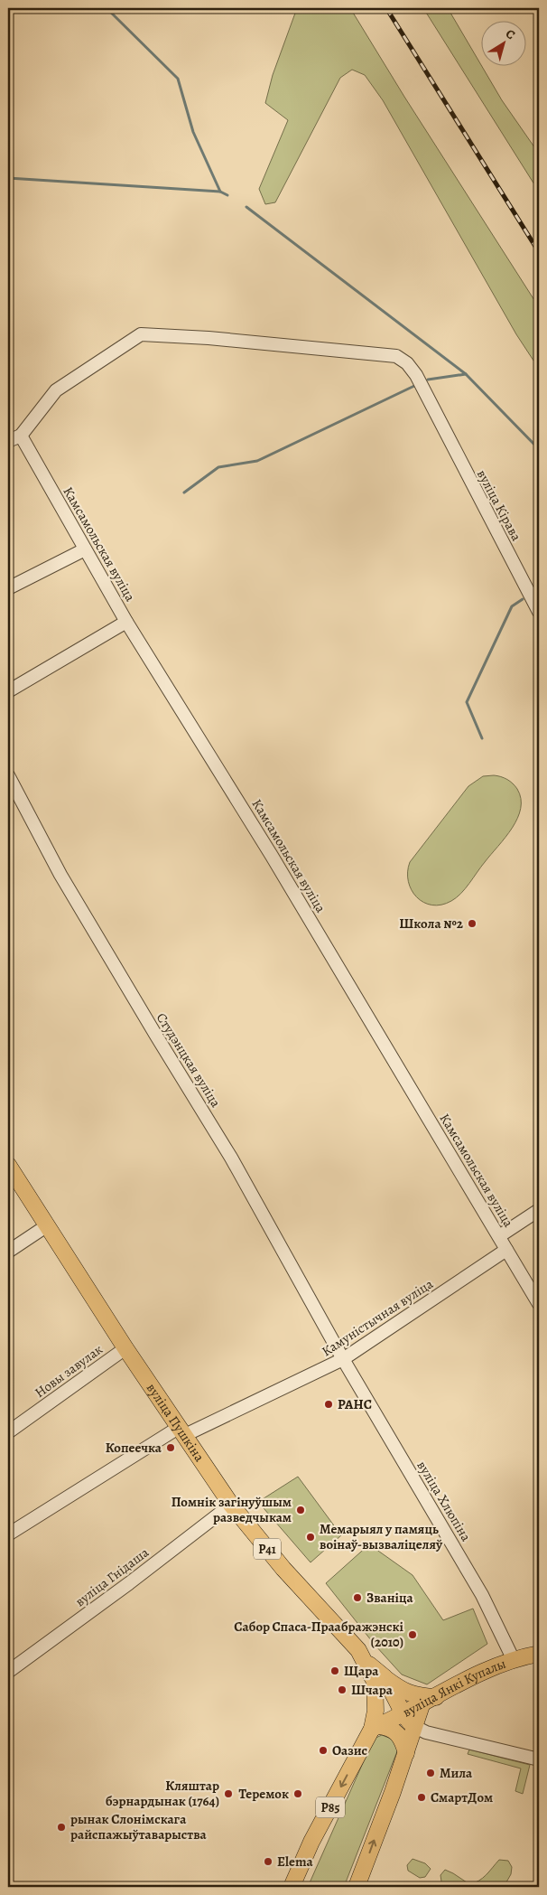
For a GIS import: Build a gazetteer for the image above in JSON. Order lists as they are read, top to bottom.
{
  "streets": {
    "main road": [
      "вуліца Пушкіна",
      "Р41",
      "вуліца Янкі Купалы",
      "Р85"
    ],
    "street": [
      "вуліца Кірава",
      "Камсамольская вуліца",
      "Студэнцкая вуліца",
      "Камуністычная вуліца",
      "Новы завулак",
      "вуліца Хлюпіна",
      "вуліца Гнідаша"
    ]
  },
  "crossings": [
    ["вуліца Кірава", "Камсамольская вуліца"],
    ["Камсамольская вуліца", "Камуністычная вуліца"],
    ["Студэнцкая вуліца", "Камуністычная вуліца"],
    ["Студэнцкая вуліца", "вуліца Хлюпіна"],
    ["Камуністычная вуліца", "вуліца Пушкіна"],
    ["Камуністычная вуліца", "вуліца Хлюпіна"],
    ["Новы завулак", "вуліца Пушкіна"],
    ["вуліца Пушкіна", "Р41"],
    ["вуліца Пушкіна", "вуліца Гнідаша"],
    ["вуліца Пушкіна", "вуліца Янкі Купалы"],
    ["вуліца Пушкіна", "Р85"],
    ["вуліца Хлюпіна", "вуліца Янкі Купалы"],
    ["Р41", "вуліца Янкі Купалы"],
    ["вуліца Янкі Купалы", "Р85"]
  ],
  "places": [
    "Школа №2",
    "РАНС",
    "Копеечка",
    "Помнік загінуўшым разведчыкам",
    "Мемарыял у памяць воінаў-вызваліцеляў",
    "Званіца",
    "Сабор Спаса-Праабражэнскі (2010)",
    "Щара",
    "Шчара",
    "Оазис",
    "Мила",
    "Кляштар бэрнардынак (1764)",
    "Теремок",
    "СмартДом",
    "рынак Слонімскага райспажыўтаварыства",
    "Elema"
  ],
  "north": "top right"
}
